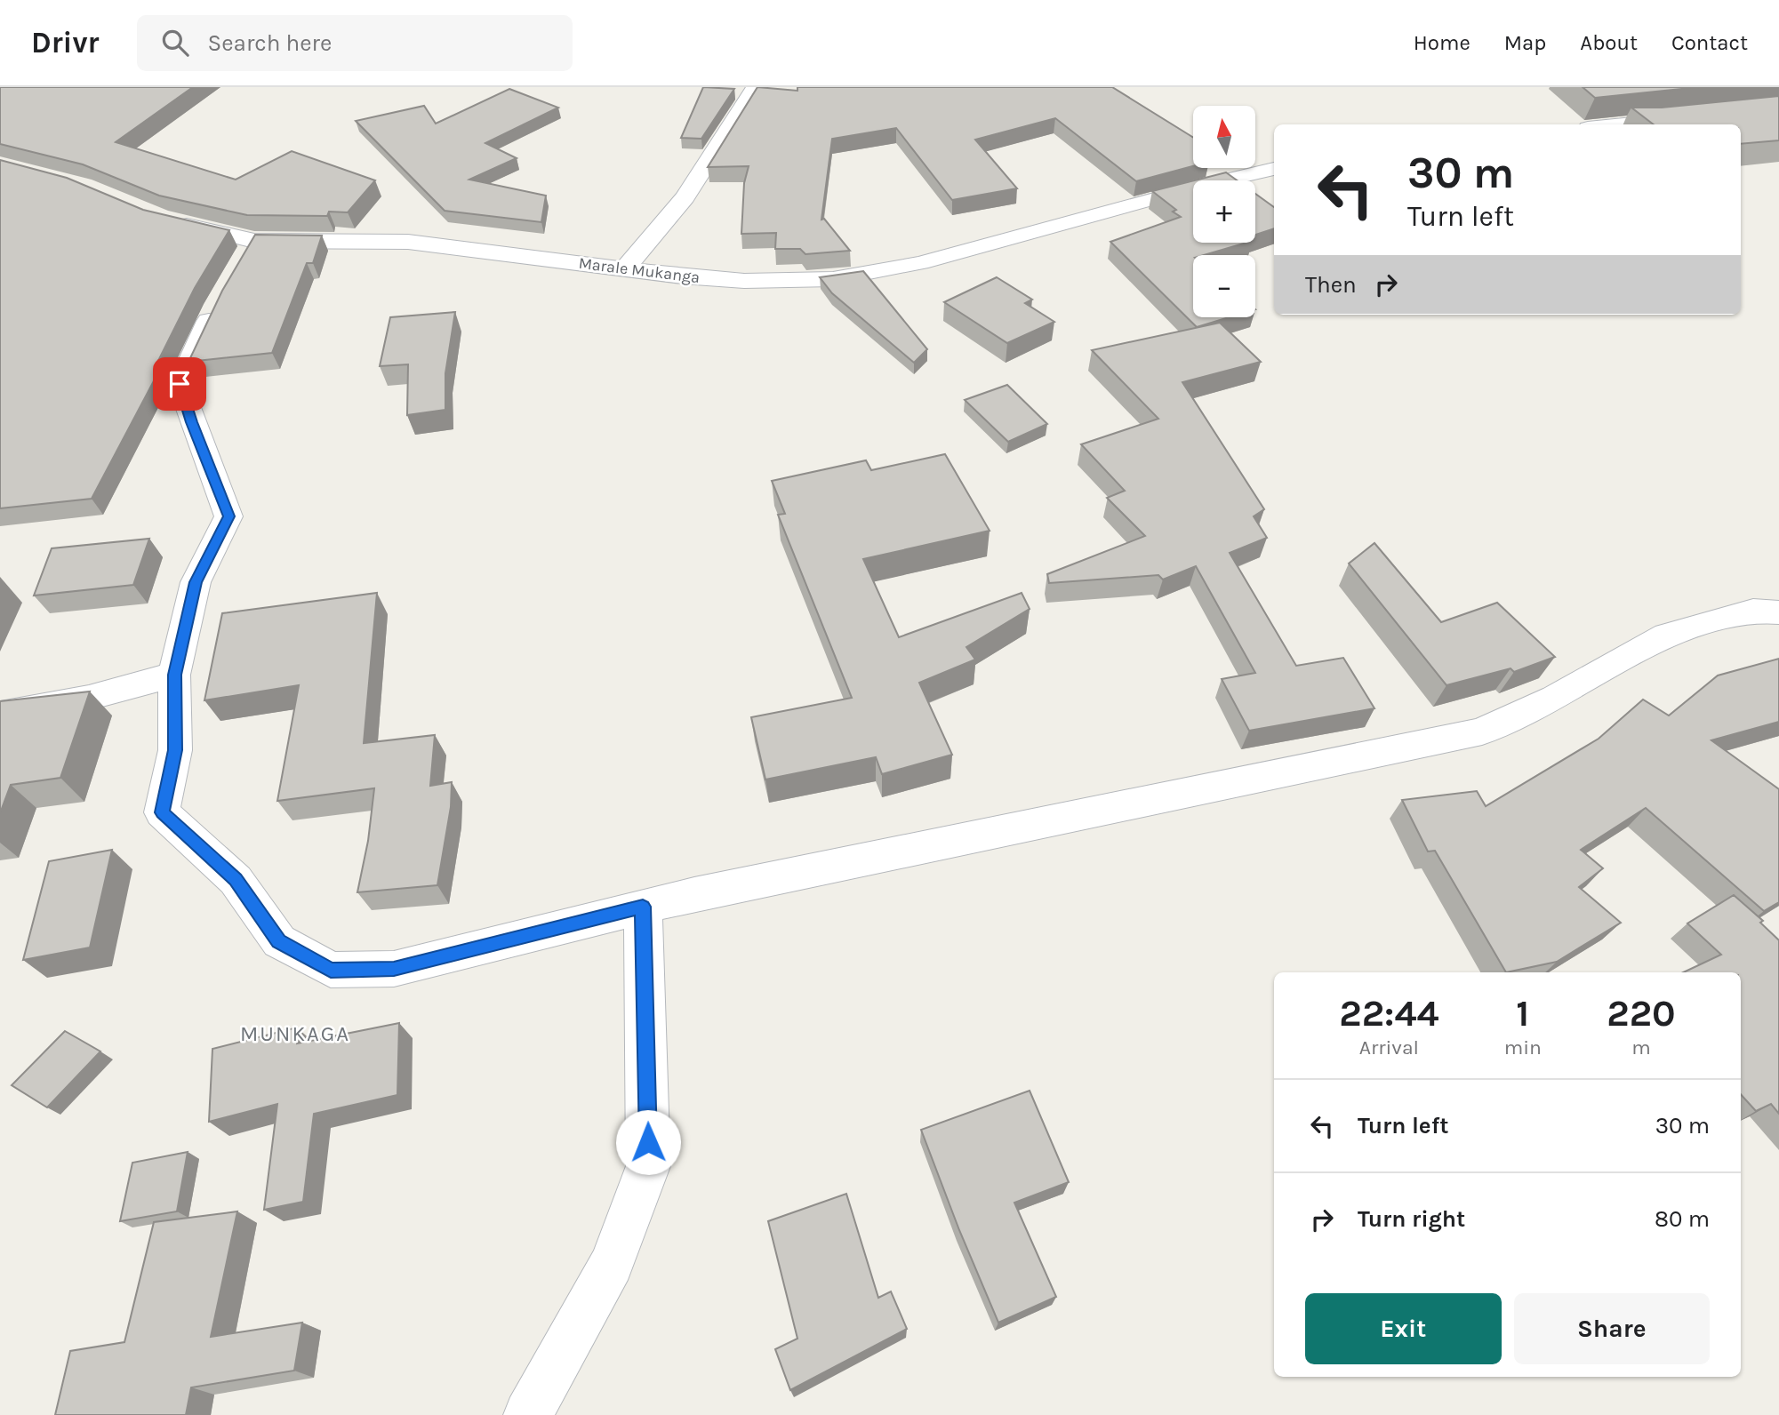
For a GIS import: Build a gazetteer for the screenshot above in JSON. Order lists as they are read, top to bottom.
{
  "streets": {
    "street": ["Marale Mukanga"]
  },
  "districts": ["MUNKAGA"],
  "north": "top",
  "page": {
    "header": "Drivr",
    "search": "Search here",
    "nav": [
      "Home",
      "Map",
      "About",
      "Contact"
    ],
    "map_buttons": ["+", "−"],
    "turn": ["30 m", "Turn left"],
    "then": "Then",
    "eta": [
      "22:44",
      "Arrival",
      "1",
      "min",
      "220",
      "m"
    ],
    "list": [
      {
        "name": "Turn left",
        "value": "30 m"
      },
      {
        "name": "Turn right",
        "value": "80 m"
      }
    ],
    "buttons": ["Exit", "Share"]
  }
}
